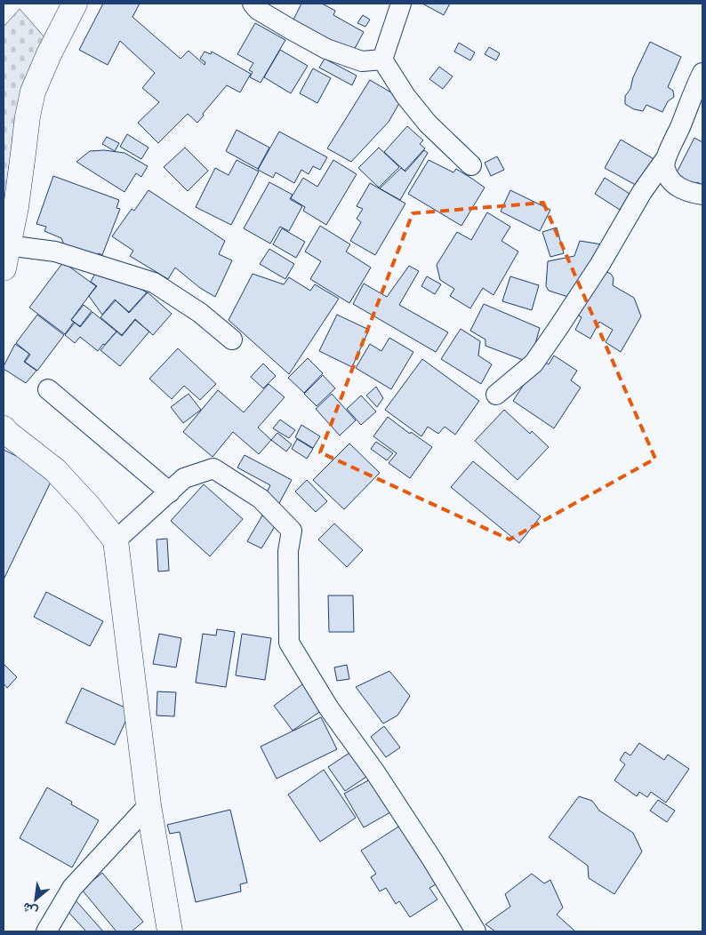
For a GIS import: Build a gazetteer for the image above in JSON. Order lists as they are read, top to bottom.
{
  "north": "bottom left"
}
